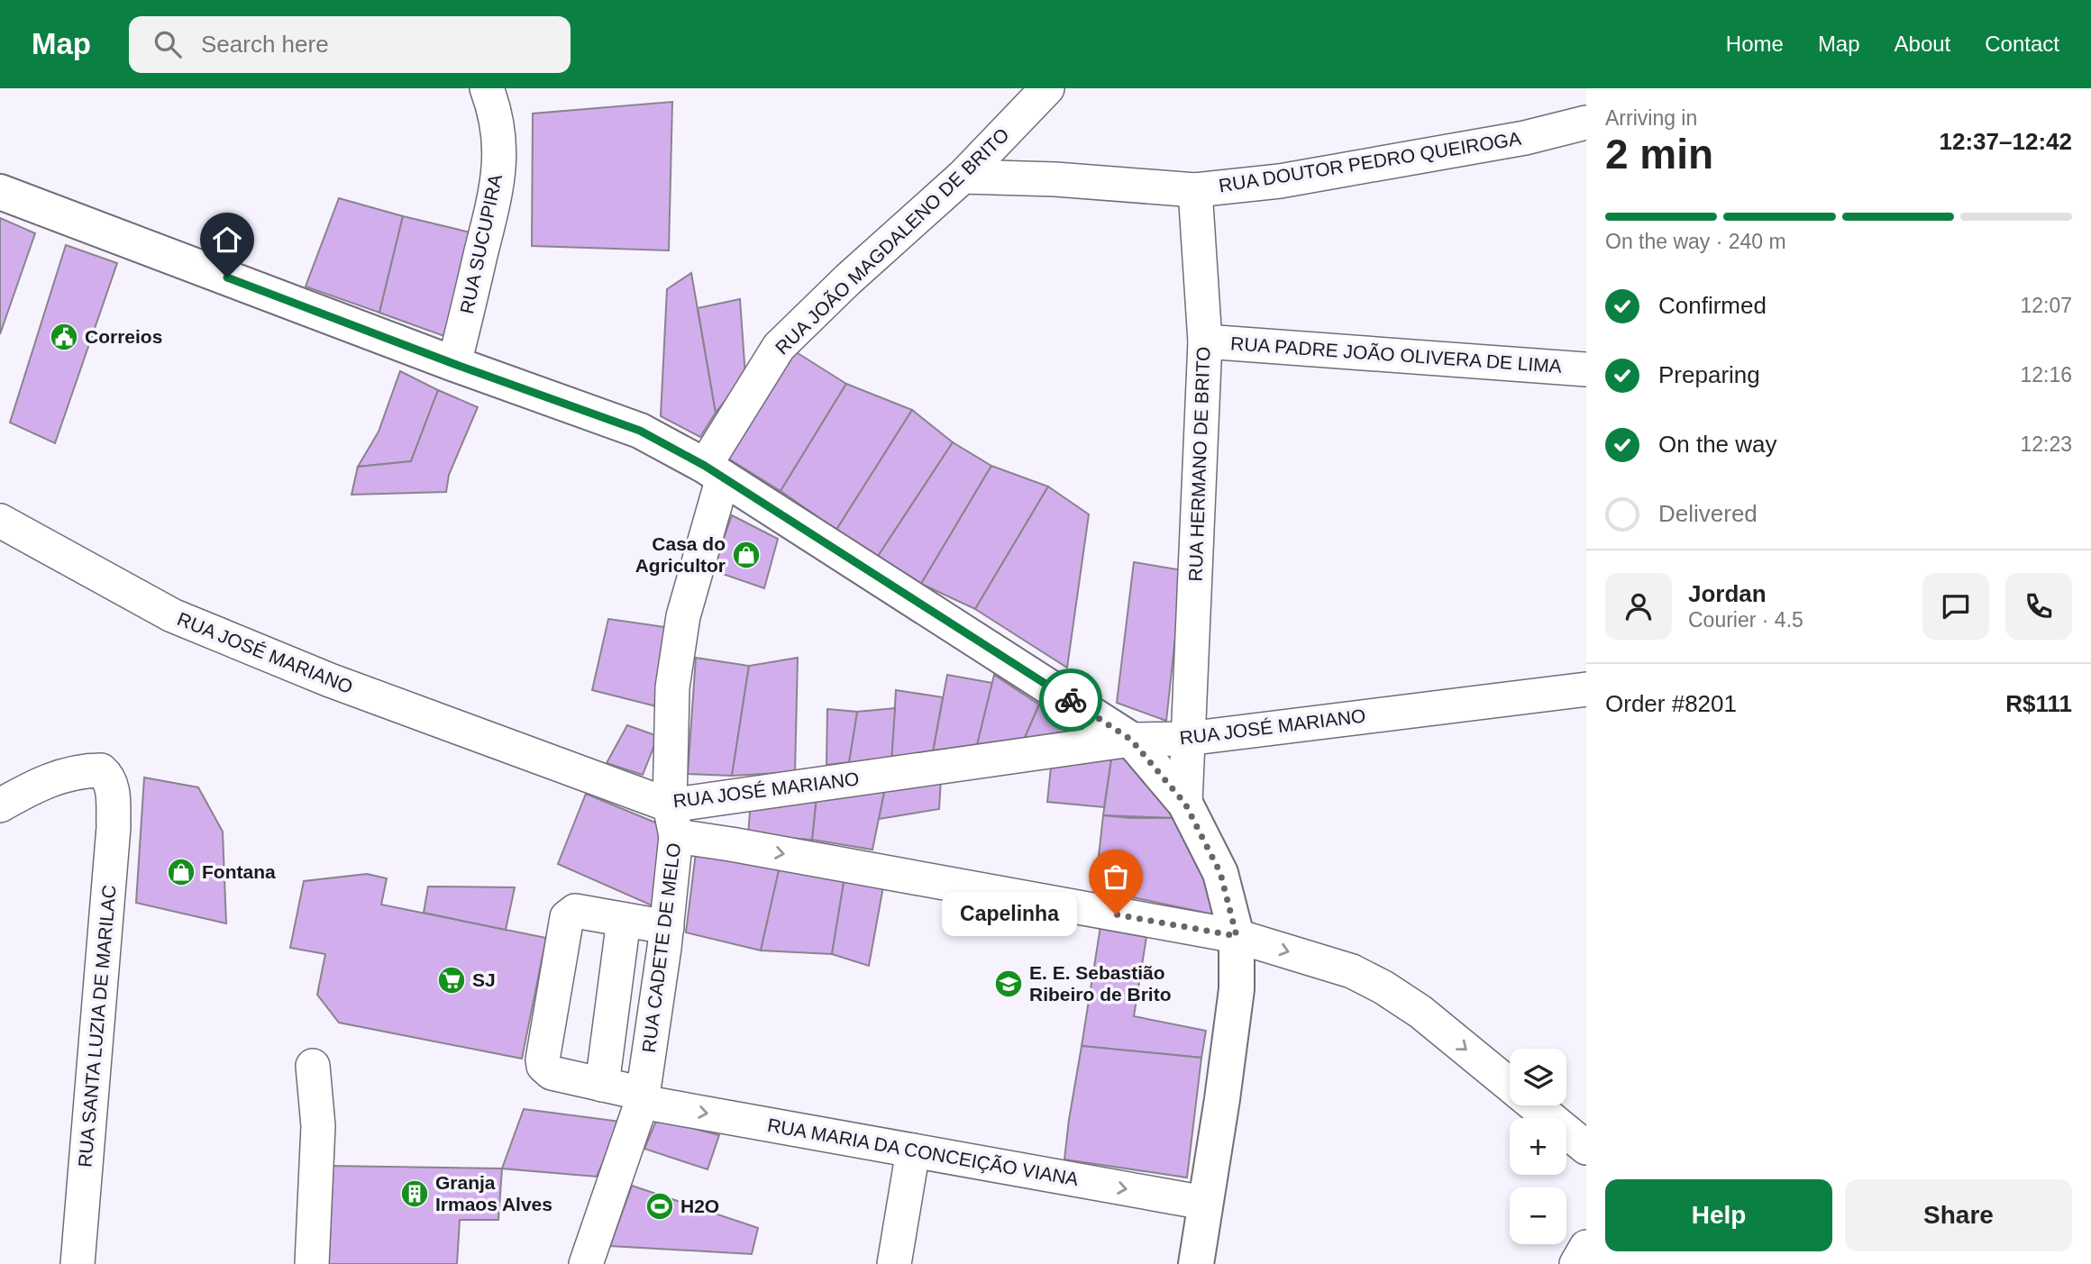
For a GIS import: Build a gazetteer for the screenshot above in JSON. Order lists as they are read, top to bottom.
{
  "streets": {
    "street": [
      "RUA DOUTOR PEDRO QUEIROGA",
      "RUA JOÃO MAGDALENO DE BRITO",
      "RUA SUCUPIRA",
      "RUA PADRE JOÃO OLIVERA DE LIMA",
      "RUA HERMANO DE BRITO",
      "RUA JOSÉ MARIANO",
      "RUA CADETE DE MELO",
      "RUA SANTA LUZIA DE MARILAC",
      "RUA MARIA DA CONCEIÇÃO VIANA"
    ]
  },
  "crossings": [
    ["RUA DOUTOR PEDRO QUEIROGA", "RUA JOÃO MAGDALENO DE BRITO"],
    ["RUA DOUTOR PEDRO QUEIROGA", "RUA HERMANO DE BRITO"],
    ["RUA JOÃO MAGDALENO DE BRITO", "RUA CADETE DE MELO"],
    ["RUA PADRE JOÃO OLIVERA DE LIMA", "RUA HERMANO DE BRITO"],
    ["RUA HERMANO DE BRITO", "RUA JOSÉ MARIANO"],
    ["RUA JOSÉ MARIANO", "RUA CADETE DE MELO"],
    ["RUA CADETE DE MELO", "RUA MARIA DA CONCEIÇÃO VIANA"]
  ],
  "places": {
    "public building": ["Correios"],
    "shop": ["Casa do Agricultor", "Fontana"],
    "other": ["Capelinha"],
    "supermarket": ["SJ"],
    "school or university": ["E. E. Sebastião Ribeiro de Brito"],
    "building": ["Granja Irmaos Alves"],
    "sports": ["H2O"]
  },
  "page": {
    "header": "Map",
    "search": "Search here",
    "nav": [
      "Home",
      "Map",
      "About",
      "Contact"
    ],
    "heading": ["2 min", "Arriving in", "12:37–12:42"],
    "panel": [
      "Jordan",
      "Courier · 4.5",
      "Order #8201",
      "R$111"
    ],
    "bar": "On the way · 240 m",
    "list": [
      ["Confirmed", "12:07"],
      ["Preparing", "12:16"],
      ["On the way", "12:23"],
      "Delivered"
    ],
    "bubble": "Capelinha",
    "map_buttons": ["+", "−"],
    "buttons": ["Help", "Share"]
  }
}
